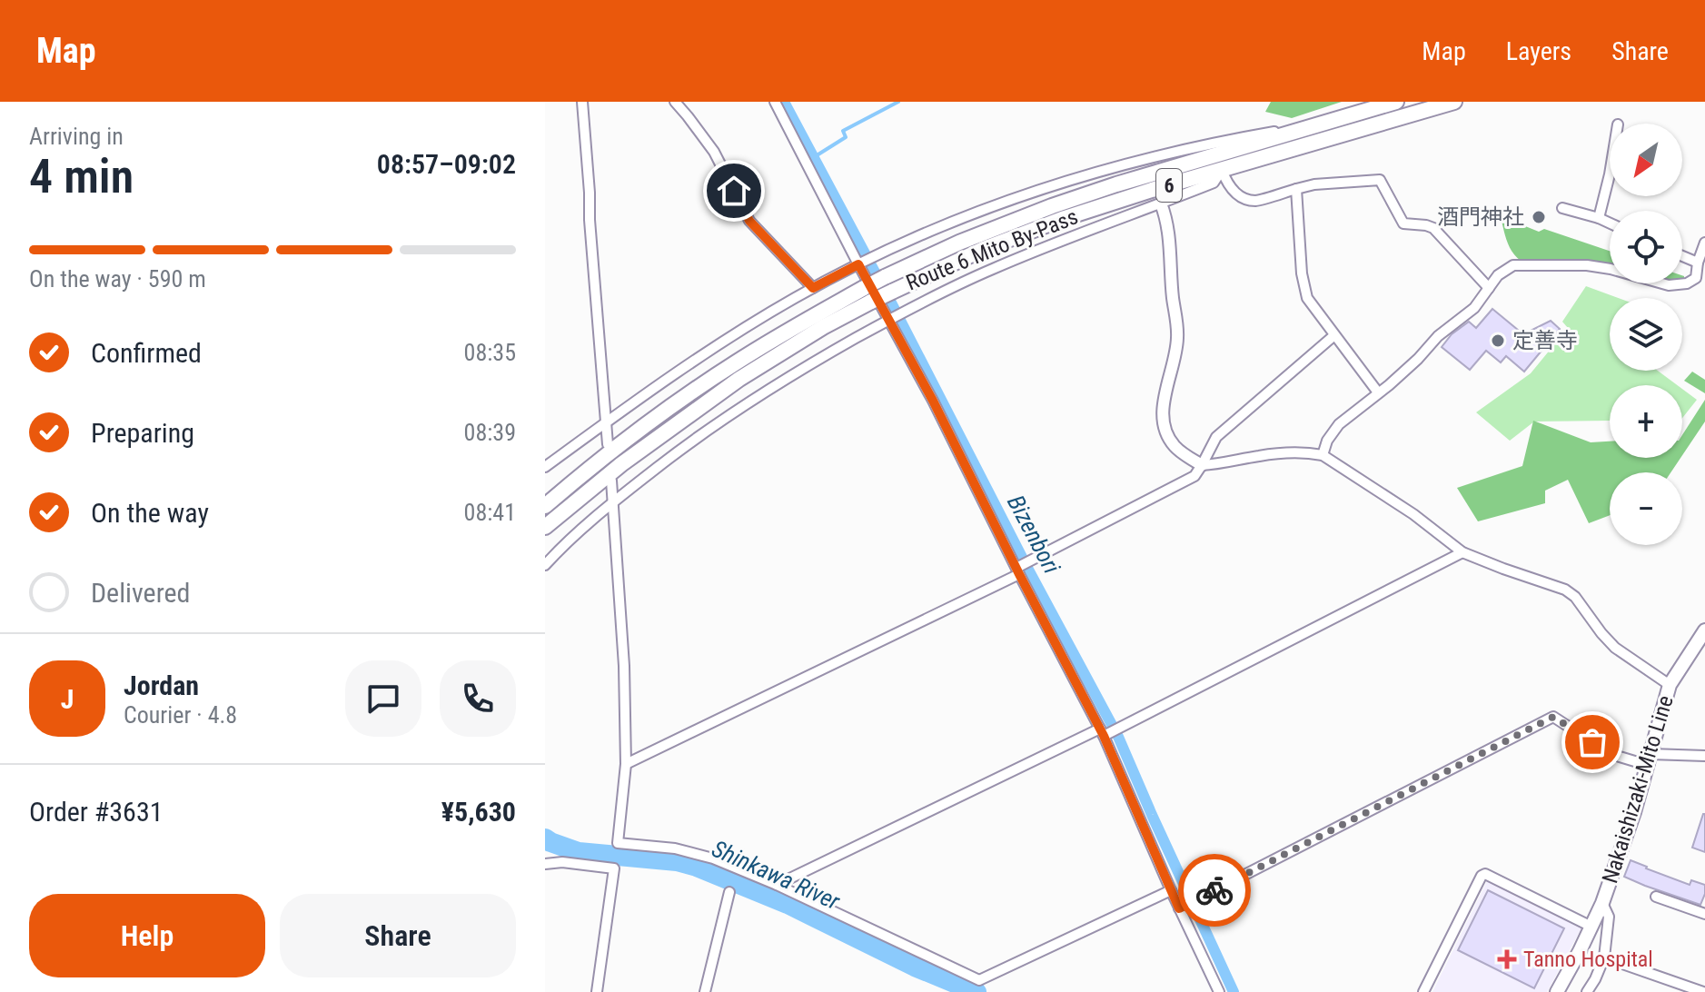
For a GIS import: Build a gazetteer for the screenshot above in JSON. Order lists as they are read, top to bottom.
{
  "streets": {
    "highway": ["6", "Route 6 Mito By-Pass"],
    "main road": ["Nakaishizaki-Mito Line"]
  },
  "water": ["Bizenbori", "Shinkawa River"],
  "places": {
    "other": ["酒門神社", "定善寺"],
    "health": ["Tanno Hospital"]
  },
  "north": "bottom left",
  "page": {
    "header": "Map",
    "nav": ["Map", "Layers", "Share"],
    "heading": ["4 min", "Arriving in", "08:57–09:02"],
    "panel": [
      "Jordan",
      "Courier · 4.8",
      "Order #3631",
      "¥5,630"
    ],
    "map_buttons": ["+", "−"],
    "bar": "On the way · 590 m",
    "list": [
      ["Confirmed", "08:35"],
      ["Preparing", "08:39"],
      ["On the way", "08:41"],
      "Delivered"
    ],
    "round": "J",
    "buttons": ["Help", "Share"]
  }
}
